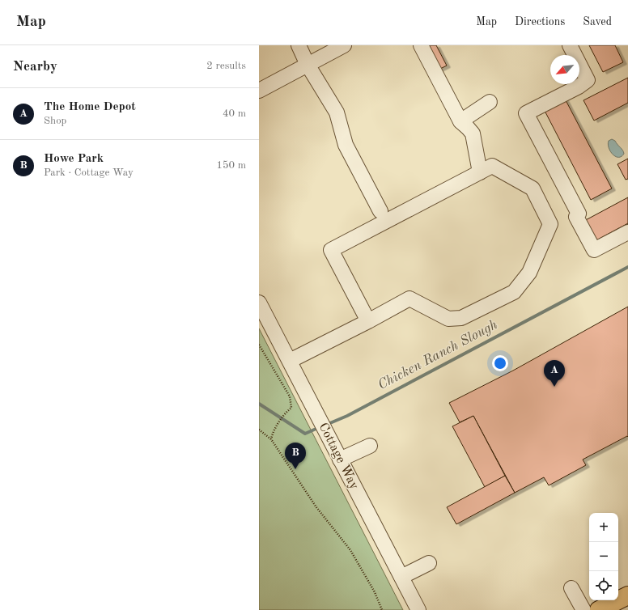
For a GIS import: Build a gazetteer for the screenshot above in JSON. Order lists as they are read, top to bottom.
{
  "streets": {
    "street": ["Cottage Way"]
  },
  "water": ["Chicken Ranch Slough"],
  "north": "bottom left",
  "page": {
    "header": "Map",
    "nav": ["Map", "Directions", "Saved"],
    "heading": ["Nearby", "2 results"],
    "list": [
      {
        "mark": "A",
        "name": "The Home Depot",
        "note": "Shop",
        "value": "40 m"
      },
      {
        "mark": "B",
        "name": "Howe Park",
        "note": "Park · Cottage Way",
        "value": "150 m"
      }
    ],
    "pins": ["A", "B"],
    "map_buttons": ["+", "−"]
  }
}
